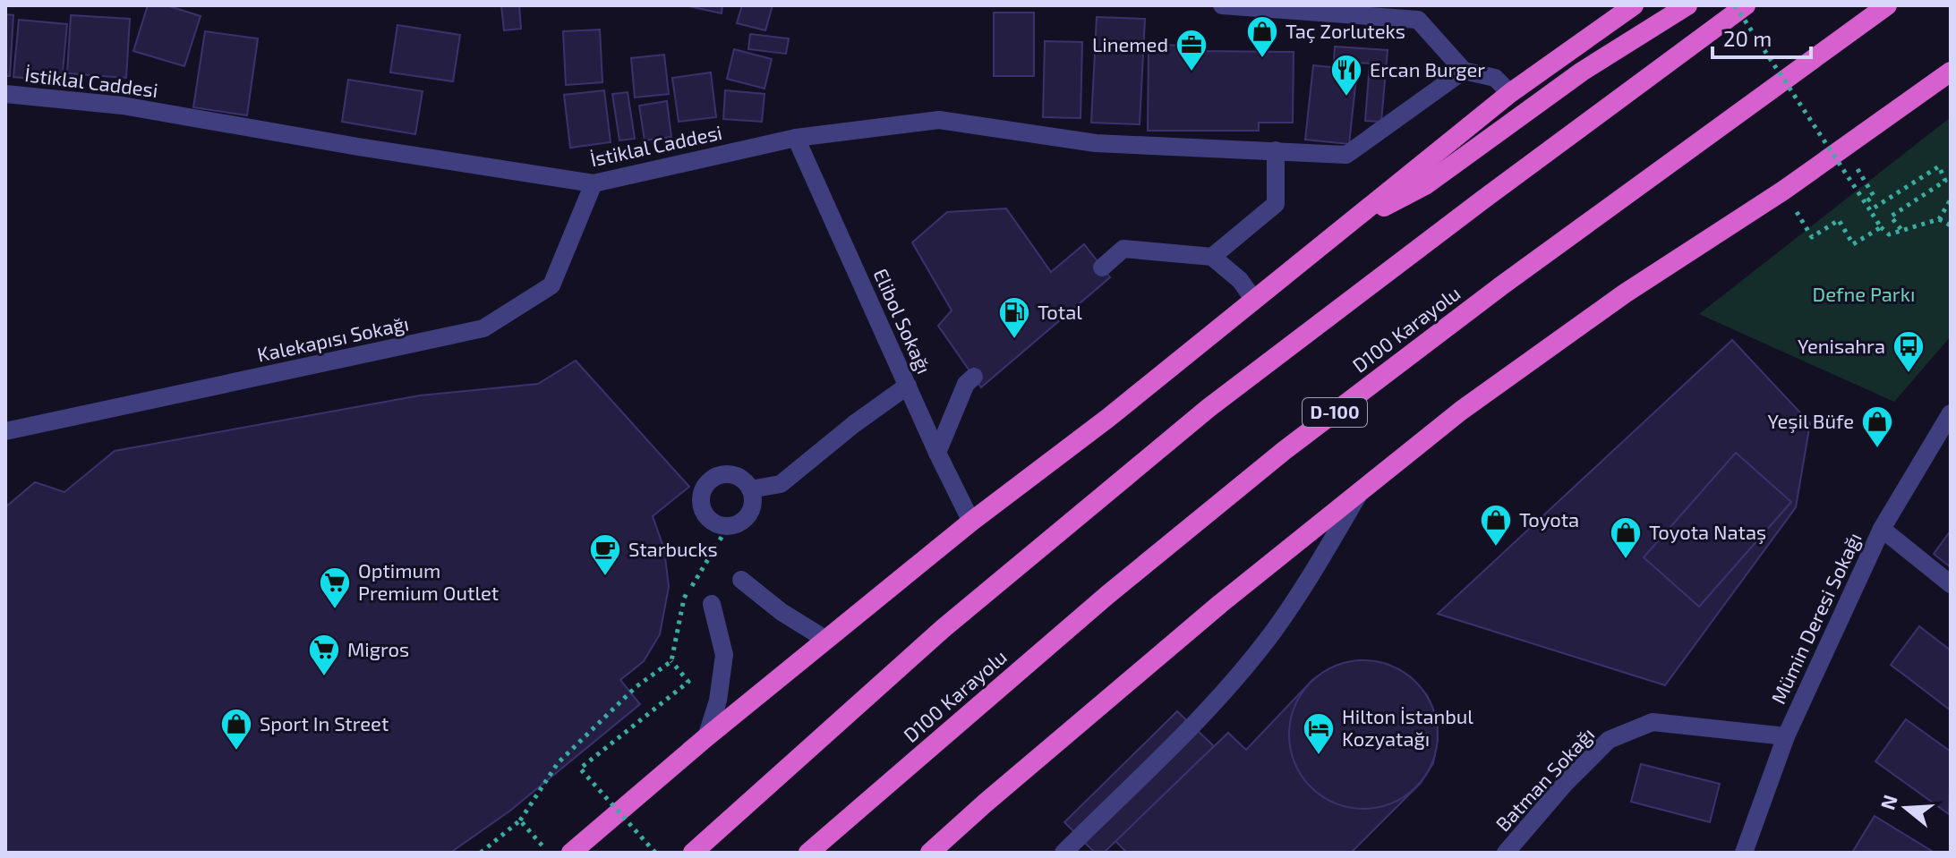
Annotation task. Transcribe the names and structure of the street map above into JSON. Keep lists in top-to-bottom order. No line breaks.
{"streets":{"highway":["D100 Karayolu","D-100"],"street":["İstiklal Caddesi","Elibol Sokağı","Kalekapısı Sokağı","Mümin Deresi Sokağı","Batman Sokağı"]},"crossings":[["İstiklal Caddesi","Elibol Sokağı"],["İstiklal Caddesi","Kalekapısı Sokağı"],["Mümin Deresi Sokağı","Batman Sokağı"]],"parks":["Defne Parkı"],"places":{"shop":["Taç Zorluteks","Yeşil Büfe","Toyota","Toyota Nataş","Sport In Street"],"office":["Linemed"],"restaurant":["Ercan Burger"],"fuel station":["Total"],"bus stop":["Yenisahra"],"cafe":["Starbucks"],"supermarket":["Optimum Premium Outlet","Migros"],"hotel":["Hilton İstanbul Kozyatağı"]},"scale_bar":"20 m","north":"left"}
